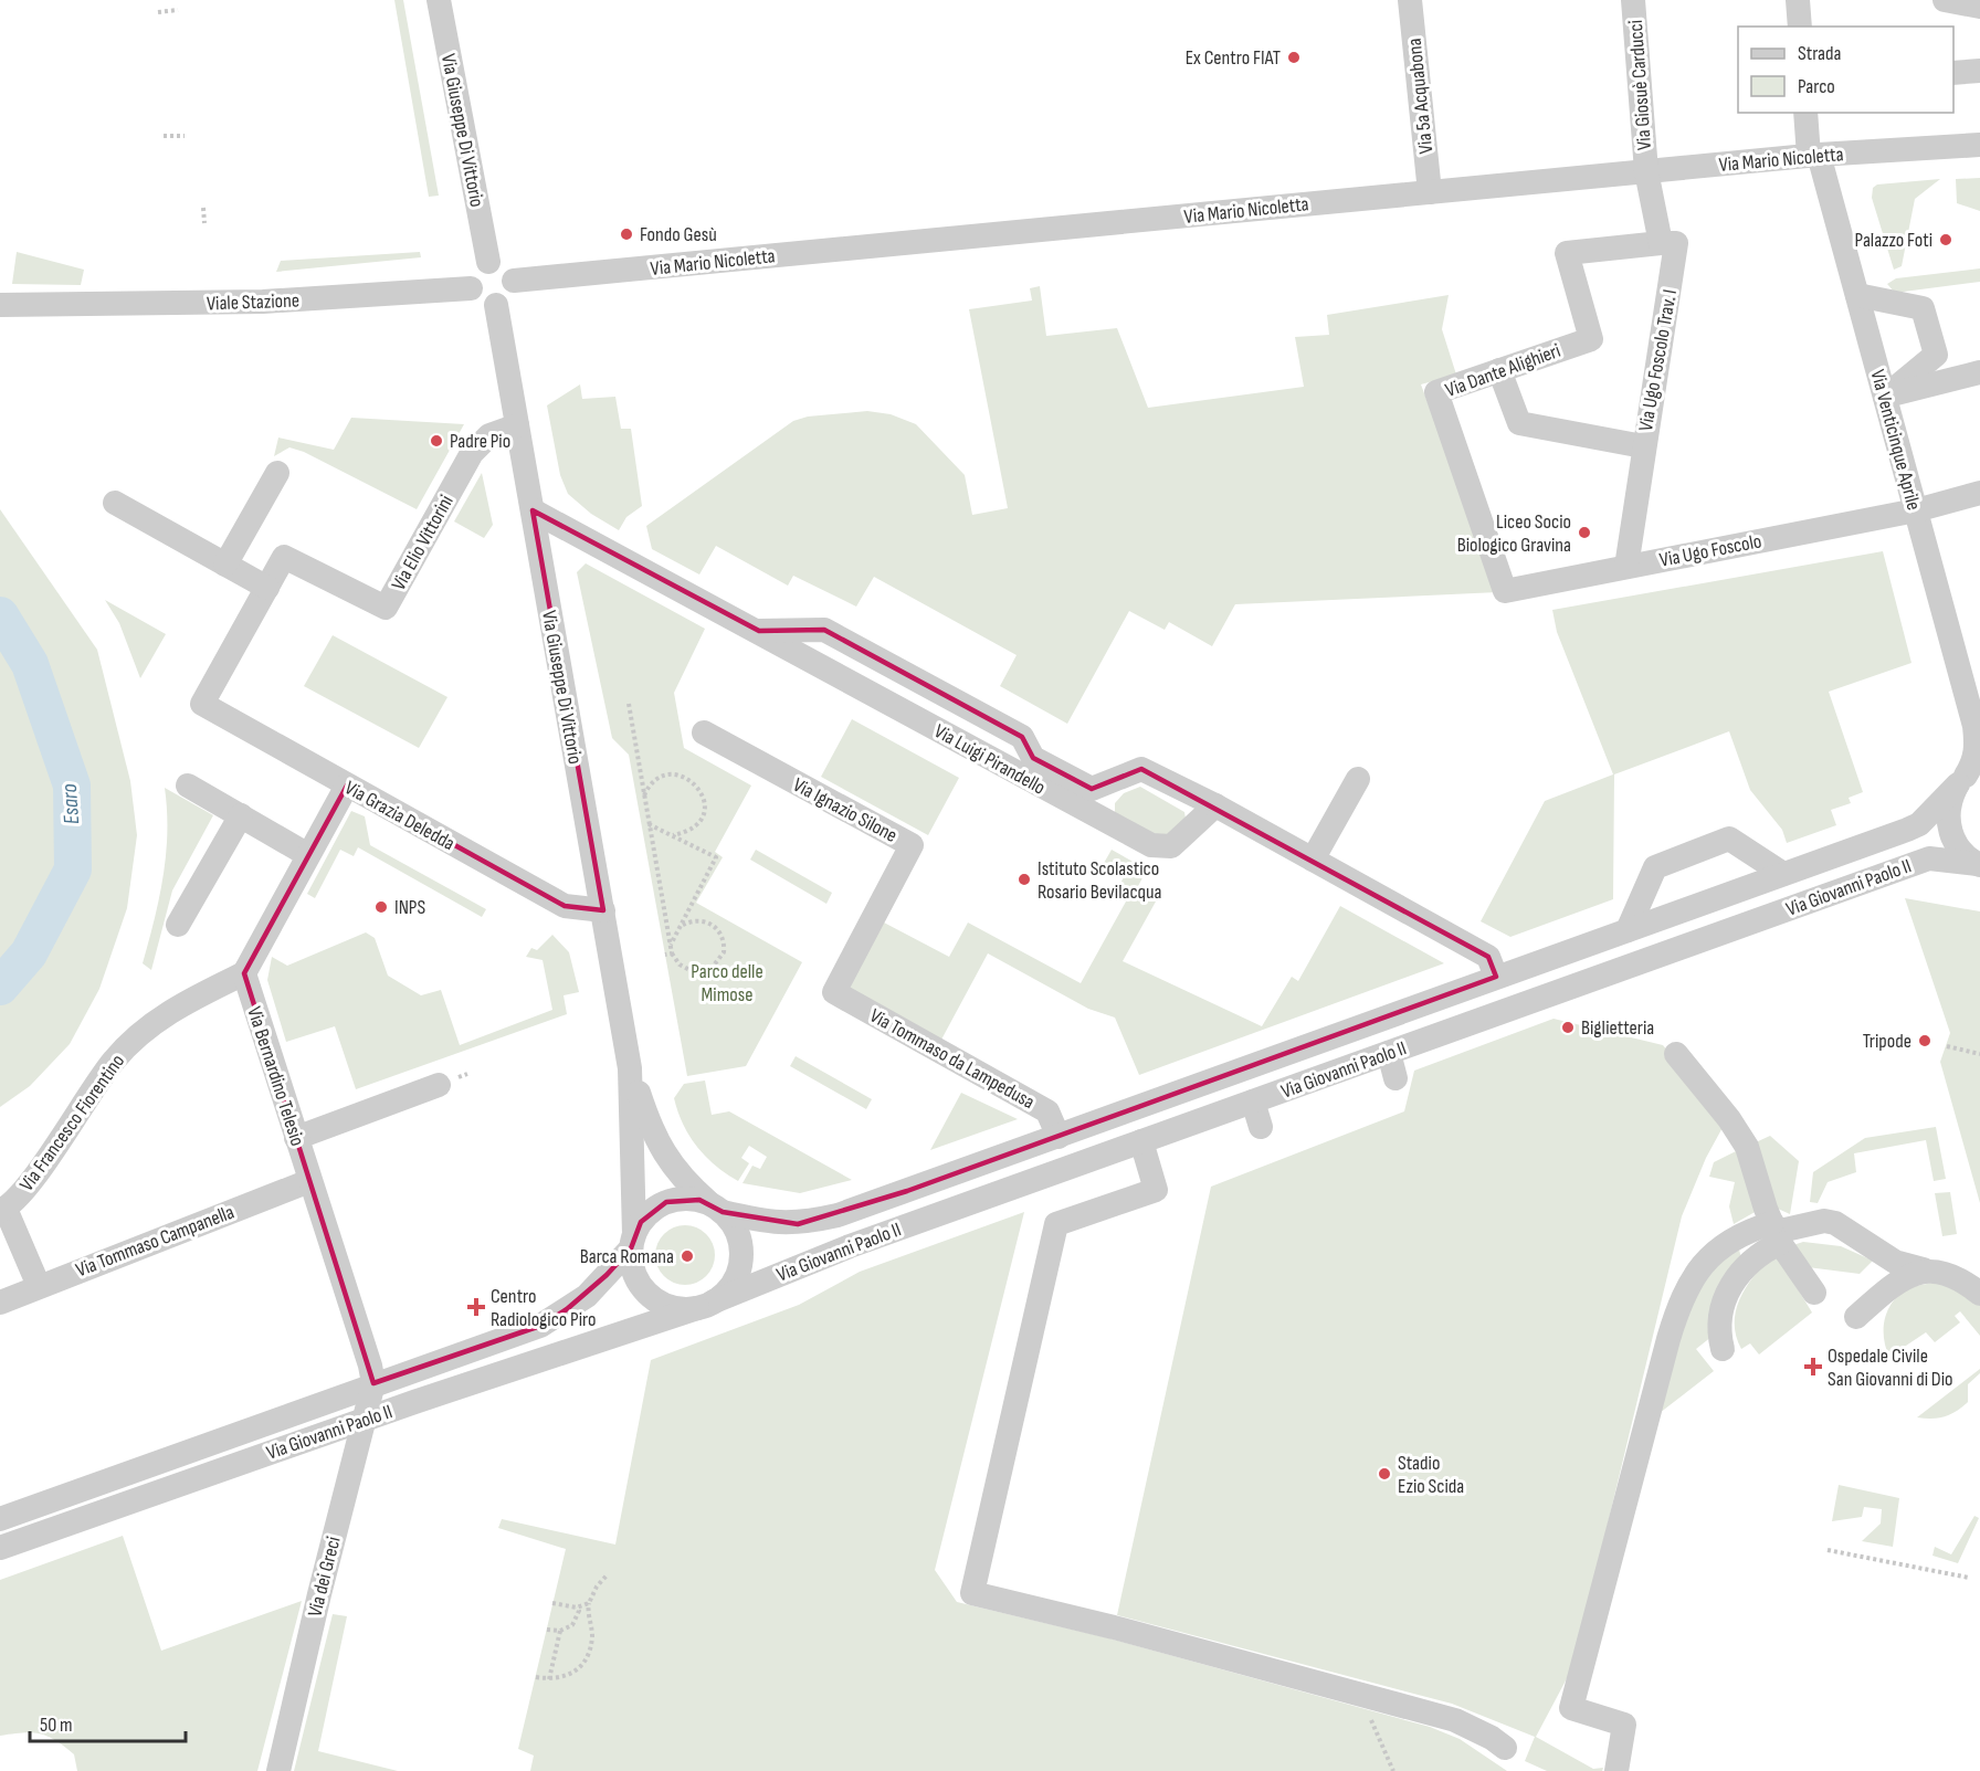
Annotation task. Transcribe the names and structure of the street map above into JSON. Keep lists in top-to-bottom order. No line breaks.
{"streets":{"street":["Via Giosuè Carducci","Via 5a Acquabona","Via Giuseppe Di Vittorio","Via Mario Nicoletta","Viale Stazione","Via Ugo Foscolo Trav. I","Via Dante Alighieri","Via Venticinque Aprile","Via Elio Vittorini","Via Ugo Foscolo","Via Luigi Pirandello","Via Ignazio Silone","Via Grazia Deledda","Via Giovanni Paolo II","Via Tommaso da Lampedusa","Via Bernardino Telesio","Via Francesco Fiorentino","Via Tommaso Campanella","Via dei Greci"]},"crossings":[["Via Giosuè Carducci","Via Mario Nicoletta"],["Via Giosuè Carducci","Via Ugo Foscolo Trav. I"],["Via 5a Acquabona","Via Mario Nicoletta"],["Via Giuseppe Di Vittorio","Via Mario Nicoletta"],["Via Giuseppe Di Vittorio","Viale Stazione"],["Via Giuseppe Di Vittorio","Via Elio Vittorini"],["Via Giuseppe Di Vittorio","Via Luigi Pirandello"],["Via Giuseppe Di Vittorio","Via Grazia Deledda"],["Via Mario Nicoletta","Viale Stazione"],["Via Mario Nicoletta","Via Ugo Foscolo Trav. I"],["Via Mario Nicoletta","Via Venticinque Aprile"],["Via Ugo Foscolo Trav. I","Via Dante Alighieri"],["Via Ugo Foscolo Trav. I","Via Ugo Foscolo"],["Via Dante Alighieri","Via Ugo Foscolo"],["Via Venticinque Aprile","Via Ugo Foscolo"],["Via Venticinque Aprile","Via Giovanni Paolo II"],["Via Elio Vittorini","Via Grazia Deledda"],["Via Luigi Pirandello","Via Giovanni Paolo II"],["Via Ignazio Silone","Via Tommaso da Lampedusa"],["Via Giovanni Paolo II","Via Tommaso da Lampedusa"],["Via Giovanni Paolo II","Via Bernardino Telesio"],["Via Giovanni Paolo II","Via dei Greci"],["Via Bernardino Telesio","Via Francesco Fiorentino"],["Via Bernardino Telesio","Via Tommaso Campanella"],["Via Bernardino Telesio","Via dei Greci"]],"water":["Esaro"],"parks":["Parco delle Mimose"],"places":{"other":["Ex Centro FIAT","Fondo Gesù","Palazzo Foti","Padre Pio","Liceo Socio Biologico Gravina","Istituto Scolastico Rosario Bevilacqua","INPS","Biglietteria","Tripode","Barca Romana","Stadio Ezio Scida"],"health":["Centro Radiologico Piro","Ospedale Civile San Giovanni di Dio"]},"legend":["Strada","Parco"],"scale_bar":"50 m"}
